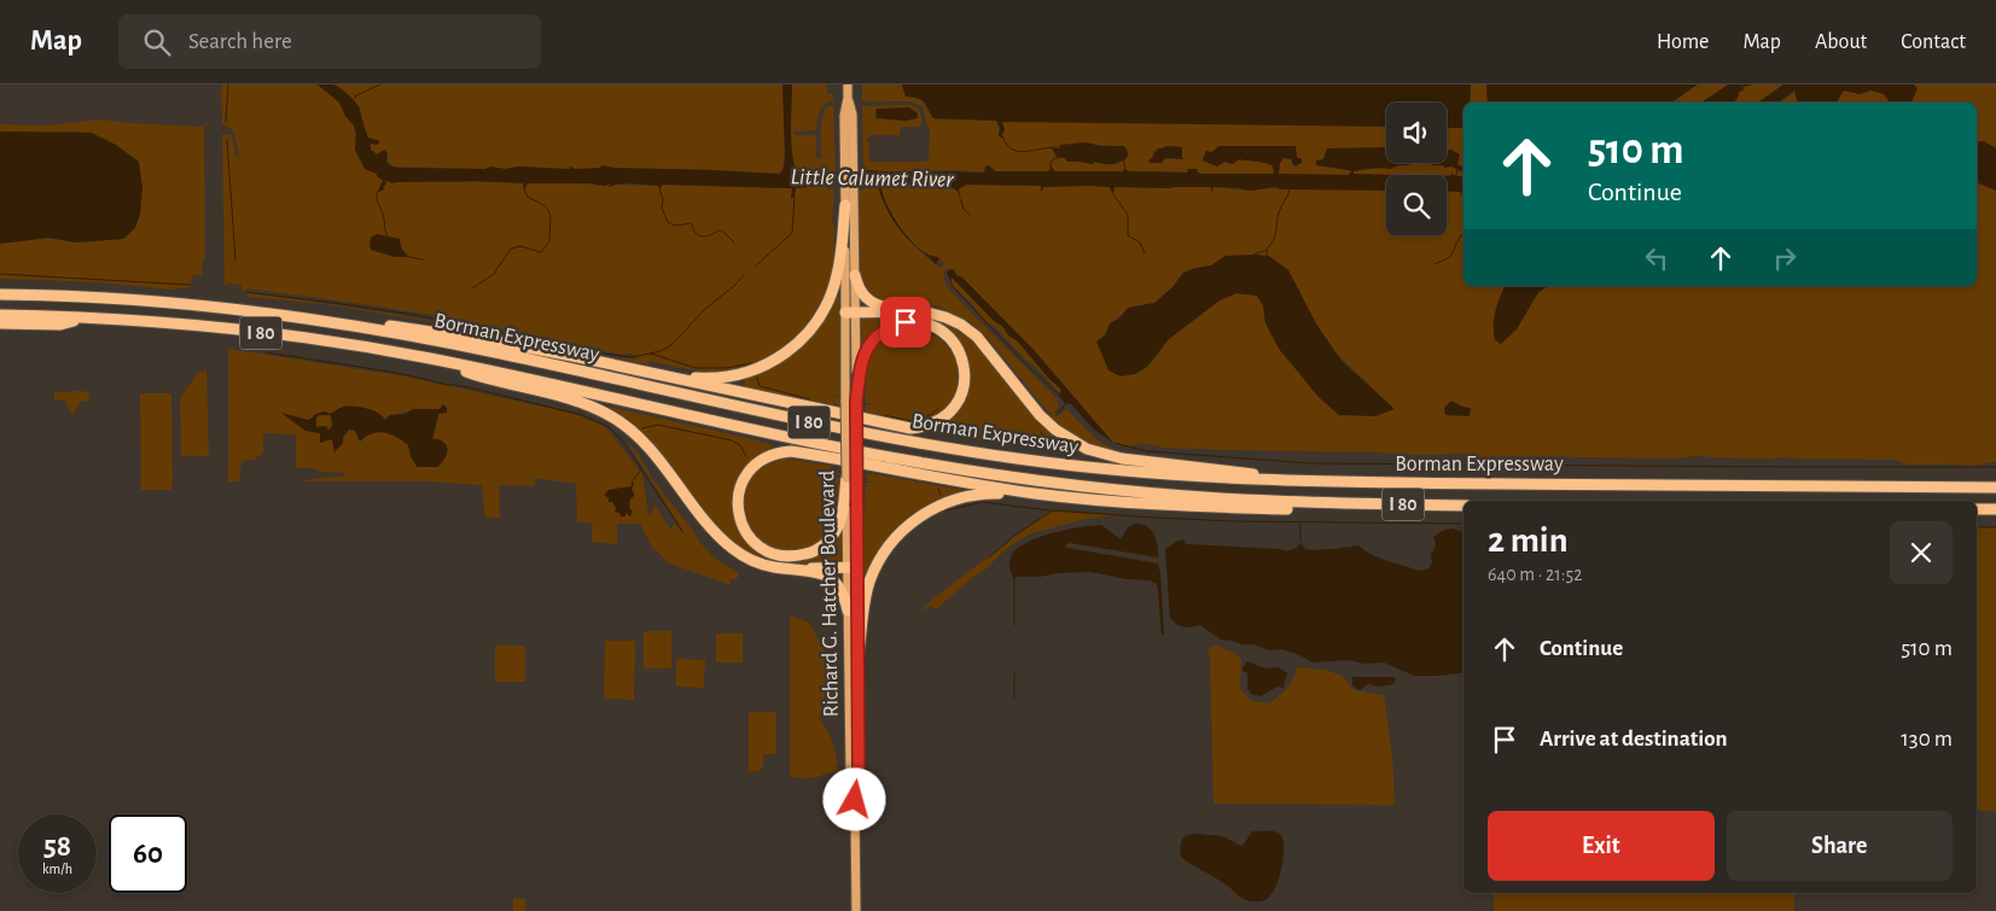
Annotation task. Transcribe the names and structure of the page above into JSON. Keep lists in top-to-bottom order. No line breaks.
{"streets":{"highway":["I 80","Borman Expressway"],"main road":["Richard G. Hatcher Boulevard"]},"water":["Little Calumet River"],"page":{"header":"Map","search":"Search here","nav":["Home","Map","About","Contact"],"turn":["510 m","Continue"],"heading":["2 min","640 m · 21:52"],"list":[{"name":"Continue","value":"510 m"},{"name":"Arrive at destination","value":"130 m"}],"buttons":["Exit","Share"],"speed":"58 km/h","limit":"60"}}
